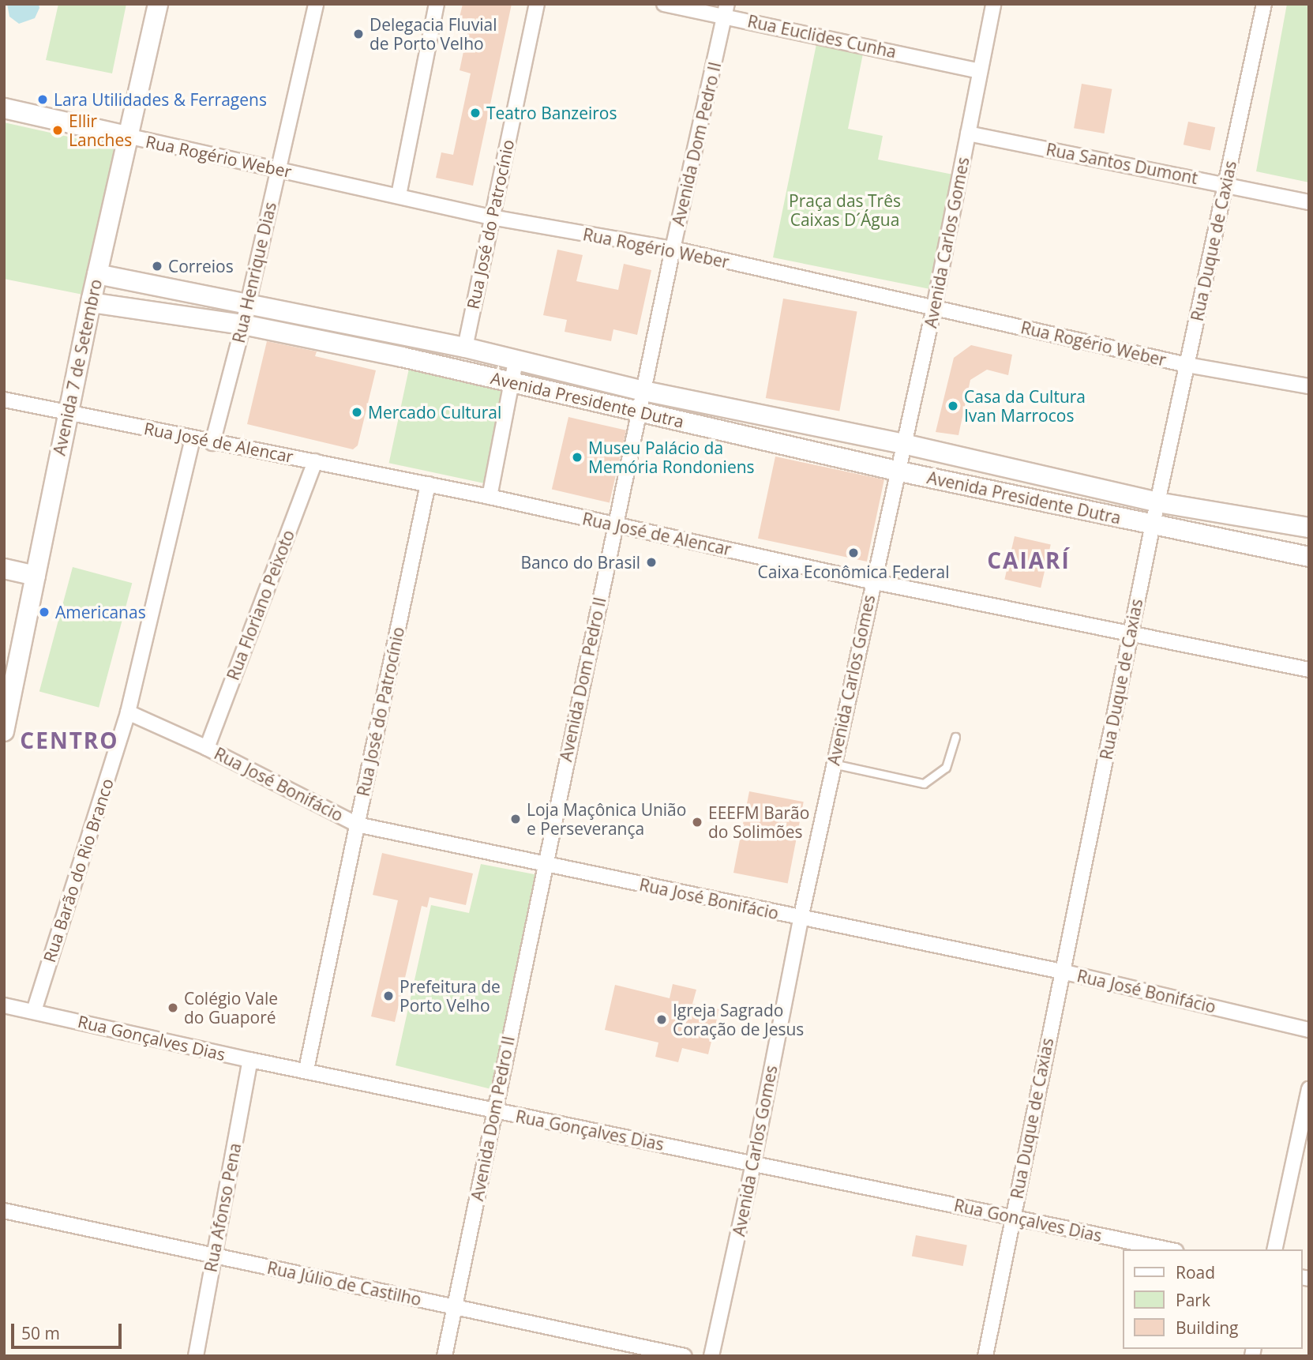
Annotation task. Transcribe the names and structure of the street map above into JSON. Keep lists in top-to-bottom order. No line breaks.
{"streets":{"street":["Rua Euclides Cunha","Avenida Dom Pedro II","Rua Rogério Weber","Rua Santos Dumont","Rua José do Patrocínio","Rua Duque de Caxias","Avenida Carlos Gomes","Rua Henrique Dias","Avenida 7 de Setembro","Avenida Presidente Dutra","Rua José de Alencar","Rua Floriano Peixoto","Rua José Bonifácio","Rua Barão do Rio Branco","Rua Gonçalves Dias","Rua Afonso Pena","Rua Júlio de Castilho"]},"crossings":[["Rua Euclides Cunha","Avenida Dom Pedro II"],["Rua Euclides Cunha","Avenida Carlos Gomes"],["Avenida Dom Pedro II","Rua Rogério Weber"],["Avenida Dom Pedro II","Avenida Presidente Dutra"],["Avenida Dom Pedro II","Rua José de Alencar"],["Avenida Dom Pedro II","Rua José Bonifácio"],["Avenida Dom Pedro II","Rua Gonçalves Dias"],["Avenida Dom Pedro II","Rua Júlio de Castilho"],["Rua Rogério Weber","Rua José do Patrocínio"],["Rua Rogério Weber","Rua Duque de Caxias"],["Rua Rogério Weber","Avenida Carlos Gomes"],["Rua Rogério Weber","Rua Henrique Dias"],["Rua Rogério Weber","Avenida 7 de Setembro"],["Rua Santos Dumont","Rua Duque de Caxias"],["Rua Santos Dumont","Avenida Carlos Gomes"],["Rua José do Patrocínio","Avenida Presidente Dutra"],["Rua José do Patrocínio","Rua José de Alencar"],["Rua José do Patrocínio","Rua José Bonifácio"],["Rua José do Patrocínio","Rua Gonçalves Dias"],["Rua Duque de Caxias","Avenida Presidente Dutra"],["Rua Duque de Caxias","Rua José de Alencar"],["Rua Duque de Caxias","Rua José Bonifácio"],["Rua Duque de Caxias","Rua Gonçalves Dias"],["Avenida Carlos Gomes","Avenida Presidente Dutra"],["Avenida Carlos Gomes","Rua José de Alencar"],["Avenida Carlos Gomes","Rua José Bonifácio"],["Avenida Carlos Gomes","Rua Gonçalves Dias"],["Rua Henrique Dias","Avenida Presidente Dutra"],["Rua Henrique Dias","Rua José de Alencar"],["Avenida 7 de Setembro","Avenida Presidente Dutra"],["Avenida 7 de Setembro","Rua José de Alencar"],["Rua José de Alencar","Rua Floriano Peixoto"],["Rua José de Alencar","Rua Barão do Rio Branco"],["Rua Floriano Peixoto","Rua José Bonifácio"],["Rua José Bonifácio","Rua Barão do Rio Branco"],["Rua Barão do Rio Branco","Rua Gonçalves Dias"],["Rua Gonçalves Dias","Rua Afonso Pena"],["Rua Afonso Pena","Rua Júlio de Castilho"]],"districts":["CAIARÍ","CENTRO"],"parks":["Praça das Três Caixas D´Água"],"places":["Delegacia Fluvial de Porto Velho","Lara Utilidades & Ferragens","Teatro Banzeiros","Ellir Lanches","Correios","Casa da Cultura Ivan Marrocos","Mercado Cultural","Museu Palácio da Memória Rondoniens","Caixa Econômica Federal","Banco do Brasil","Americanas","Loja Maçônica União e Perseverança","EEEFM Barão do Solimões","Prefeitura de Porto Velho","Colégio Vale do Guaporé","Igreja Sagrado Coração de Jesus"],"legend":["Road","Park","Building"],"scale_bar":"50 m"}
